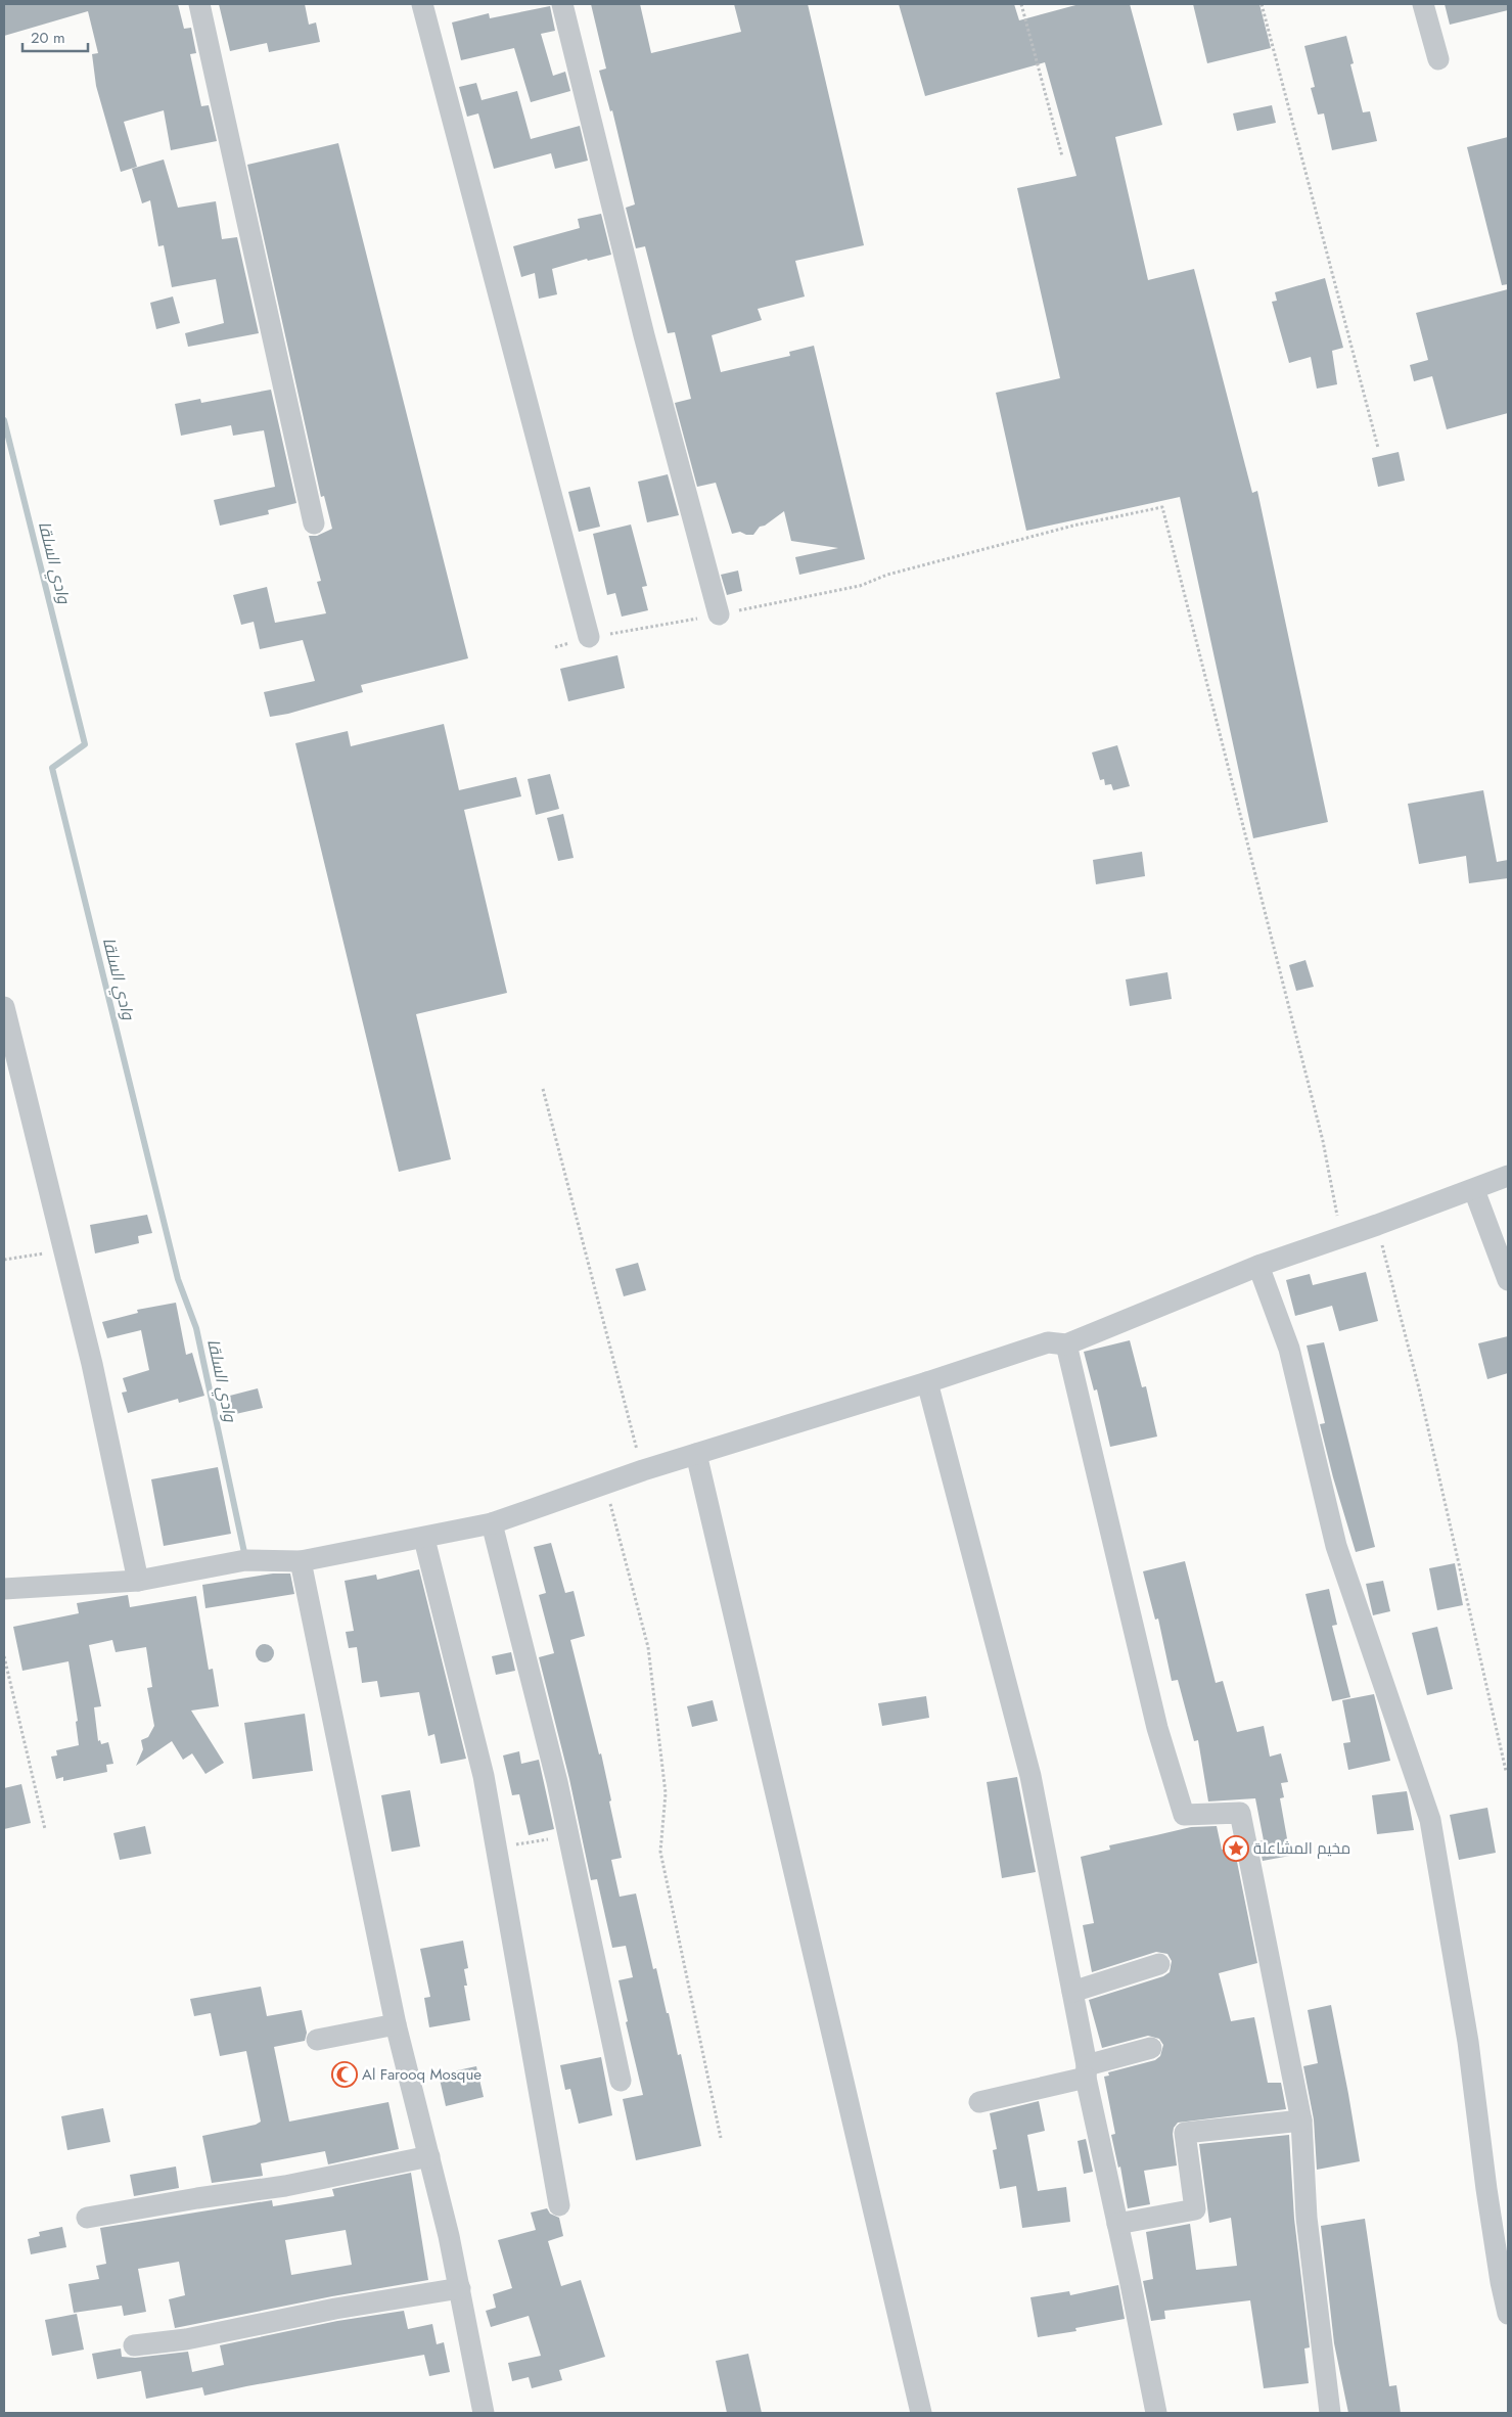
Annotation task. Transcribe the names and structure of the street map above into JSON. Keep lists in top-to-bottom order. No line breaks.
{"water":["وادي السلقا"],"places":{"place":["مخيم المشاعلة"],"mosque":["Al Farooq Mosque"]},"scale_bar":"20 m"}
